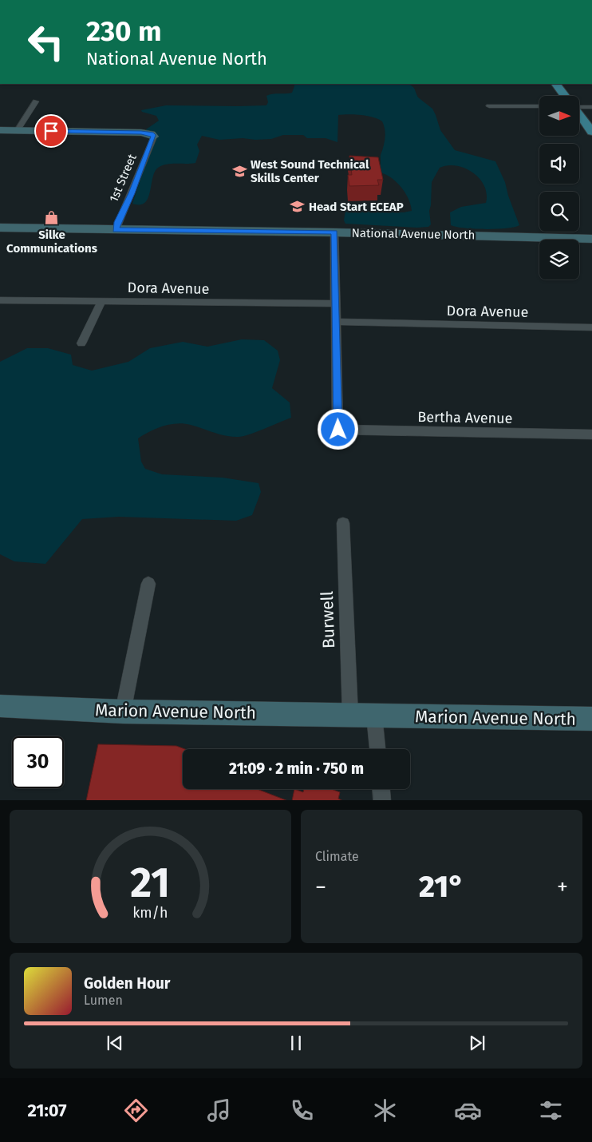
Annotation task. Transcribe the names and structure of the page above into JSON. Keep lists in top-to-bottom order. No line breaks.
{"streets":{"main road":["National Avenue North","Marion Avenue North"],"street":["1st Street","Dora Avenue","Bertha Avenue","Burwell"]},"crossings":[["1st Street","National Avenue North"],["Dora Avenue","Bertha Avenue"],["Burwell","Marion Avenue North"]],"places":{"school or university":["West Sound Technical Skills Center","Head Start ECEAP"],"shop":["Silke Communications"]},"north":"right","page":{"turn":["230 m","National Avenue North"],"limit":"30","trip":"21:09 · 2 min · 750 m","tile":"Climate","heat":["−","21°","+"],"song":["Golden Hour","Lumen"],"tabs":"21:07","gauge":["21","km/h"]}}
